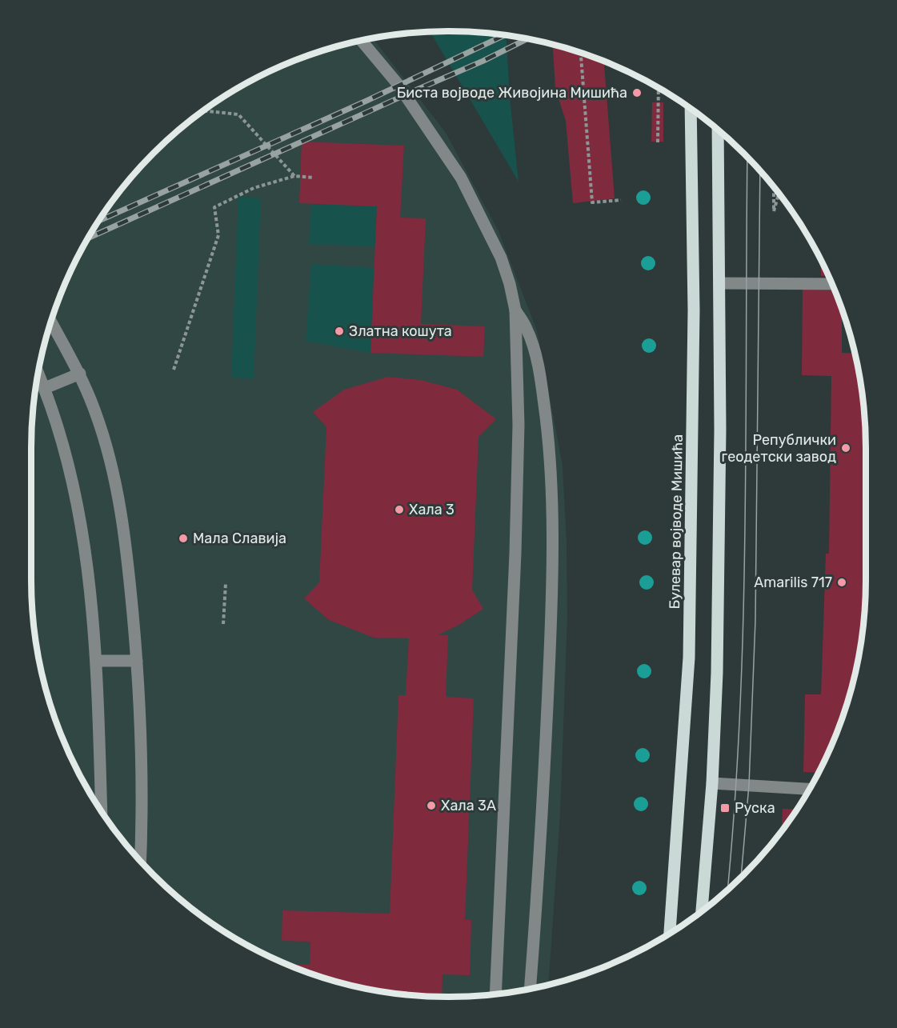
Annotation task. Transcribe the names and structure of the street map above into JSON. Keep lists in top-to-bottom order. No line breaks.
{"streets":{"main road":["Булевар војводе Мишића"]},"places":{"other":["Биста војводе Живојина Мишића","Златна кошута","Републички геодетски завод","Хала 3","Мала Славија","Amarilis 717","Хала 3А"],"transit":["Руска"]}}
